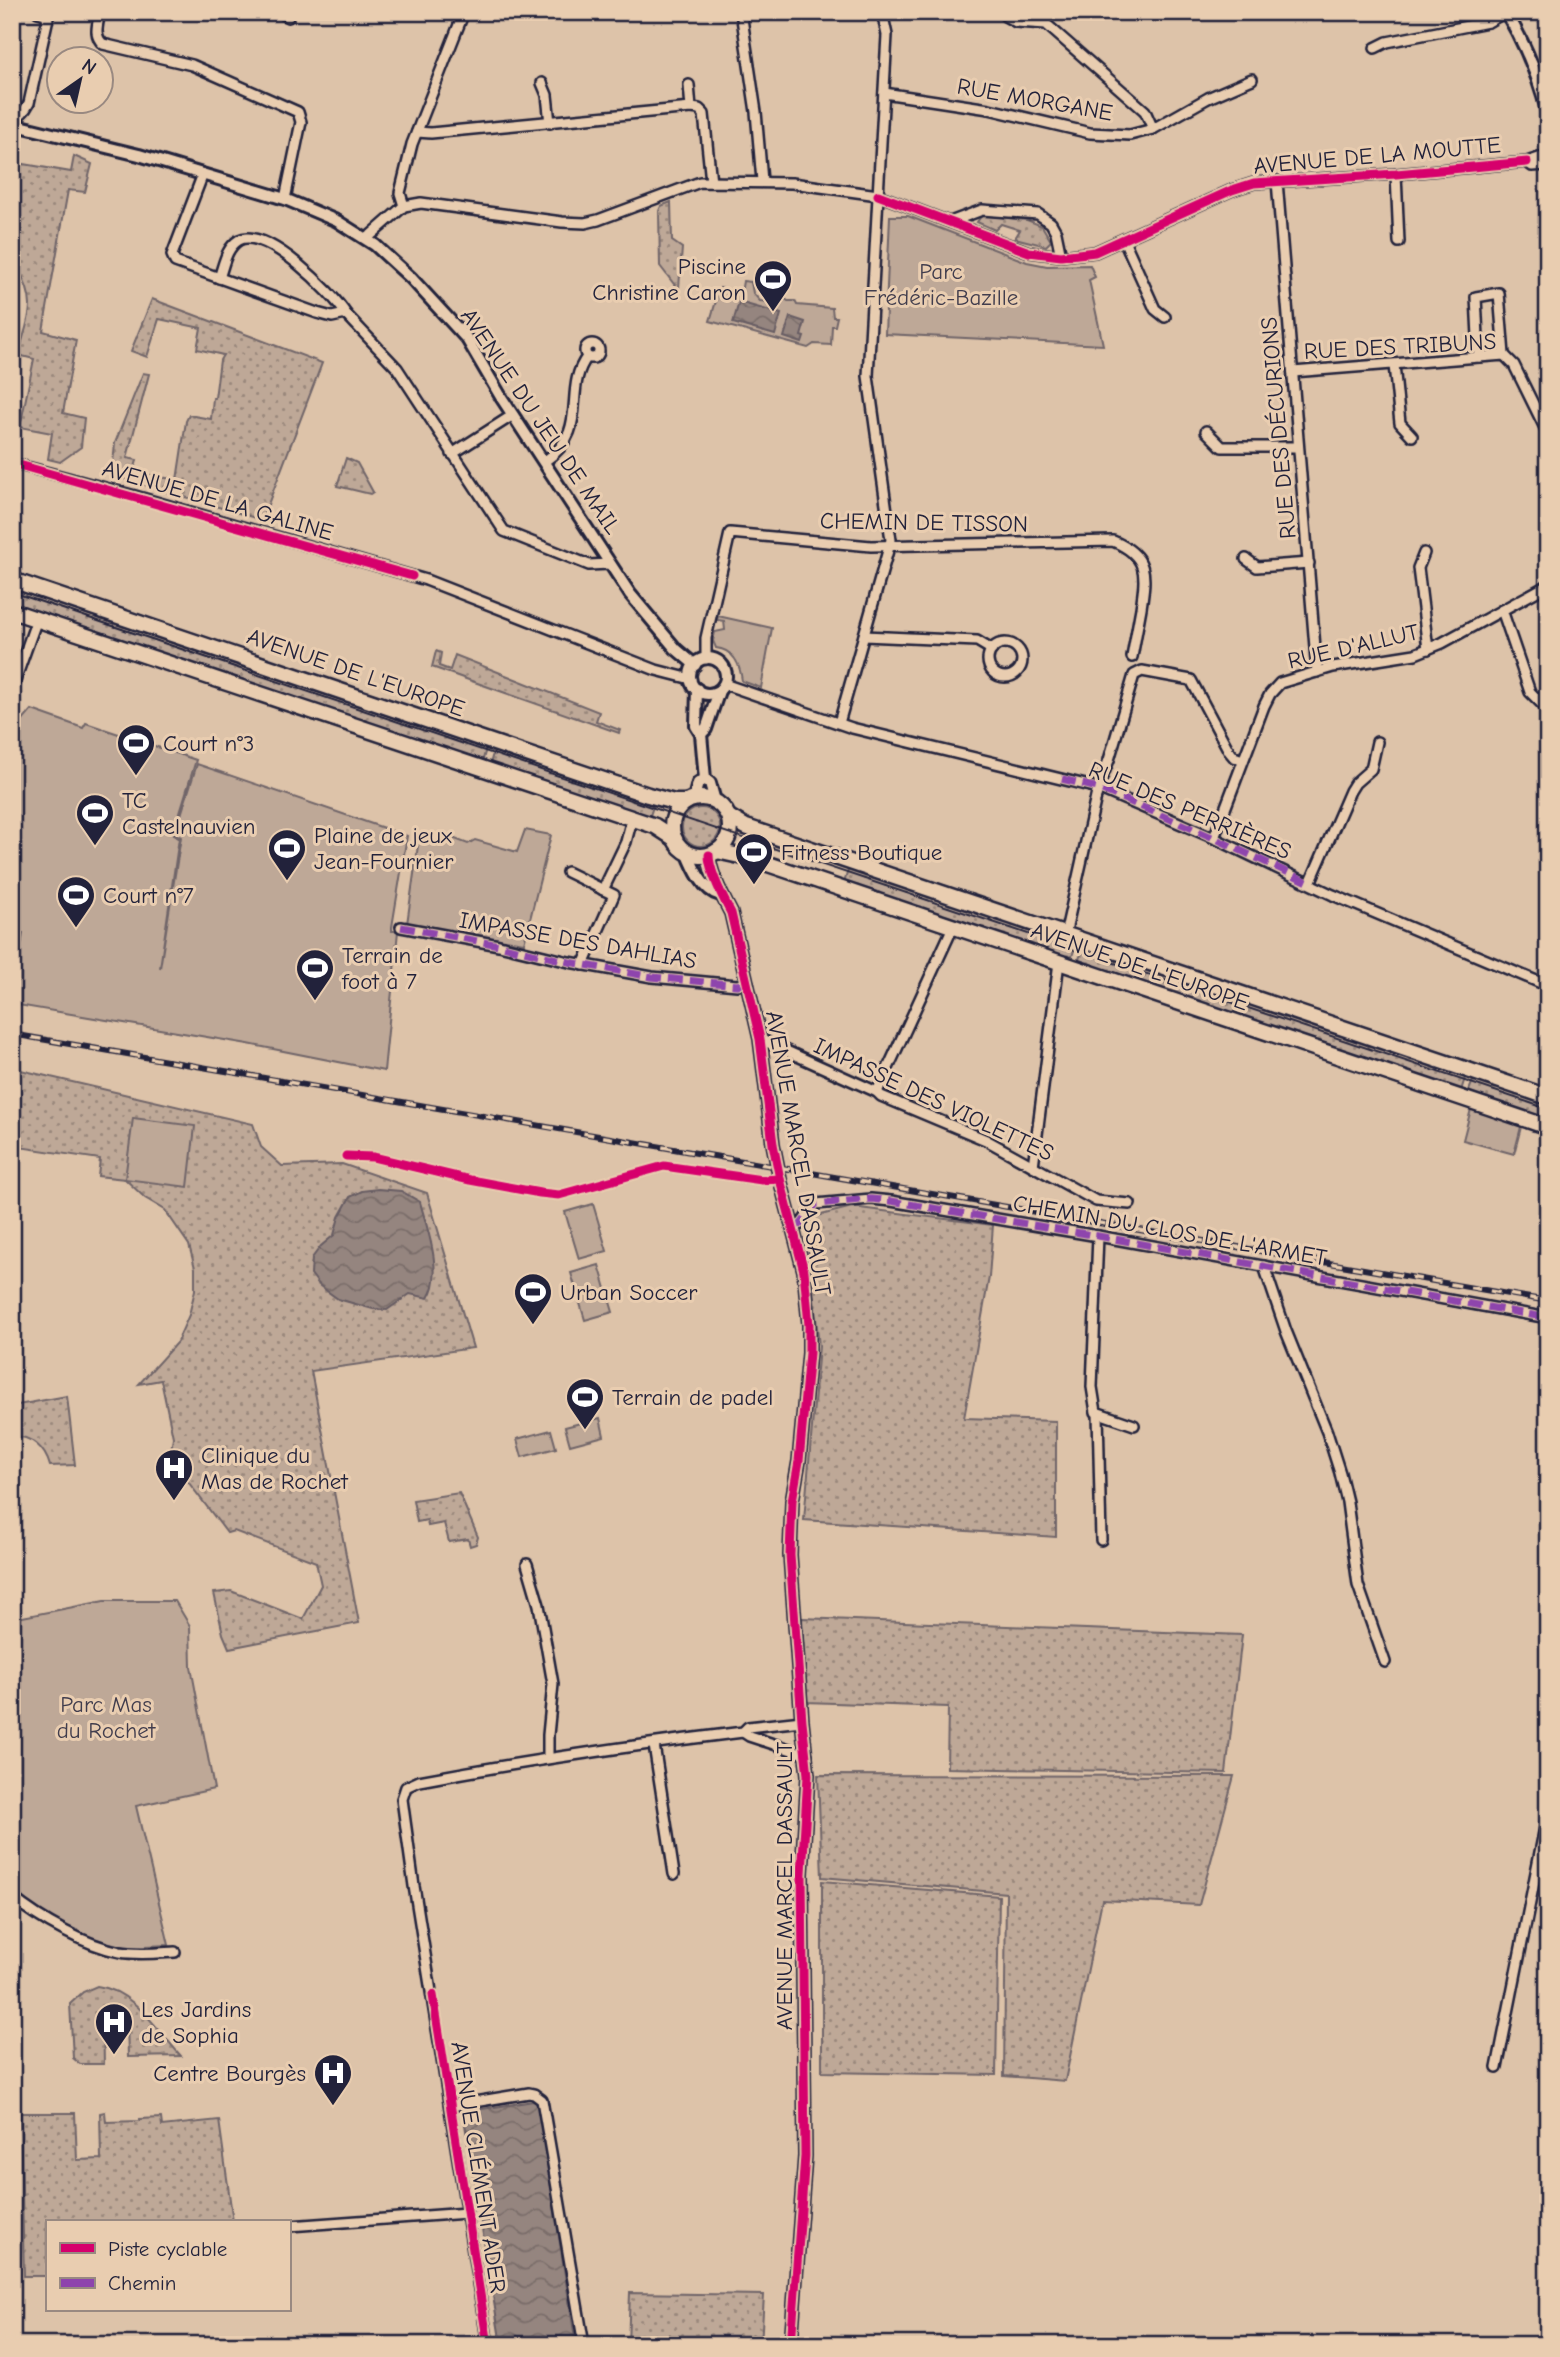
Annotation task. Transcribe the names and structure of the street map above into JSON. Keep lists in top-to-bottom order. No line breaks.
{"streets":{"main road":["AVENUE DE L'EUROPE"],"street":["RUE MORGANE","AVENUE DE LA MOUTTE","RUE DES TRIBUNS","AVENUE DU JEU DE MAIL","RUE DES DÉCURIONS","AVENUE DE LA GALINE","CHEMIN DE TISSON","RUE D'ALLUT","RUE DES PERRIÈRES","IMPASSE DES DAHLIAS","IMPASSE DES VIOLETTES","AVENUE MARCEL DASSAULT","CHEMIN DU CLOS DE L'ARMET","AVENUE CLÉMENT ADER"]},"crossings":[["AVENUE DE LA MOUTTE","RUE DES DÉCURIONS"],["RUE DES TRIBUNS","RUE DES DÉCURIONS"],["AVENUE DU JEU DE MAIL","AVENUE DE LA GALINE"],["AVENUE DU JEU DE MAIL","CHEMIN DE TISSON"],["AVENUE DU JEU DE MAIL","RUE DES PERRIÈRES"],["RUE DES DÉCURIONS","RUE D'ALLUT"],["AVENUE DE LA GALINE","CHEMIN DE TISSON"],["AVENUE DE LA GALINE","RUE DES PERRIÈRES"],["CHEMIN DE TISSON","RUE DES PERRIÈRES"],["RUE D'ALLUT","RUE DES PERRIÈRES"],["AVENUE DE L'EUROPE","AVENUE MARCEL DASSAULT"],["IMPASSE DES DAHLIAS","AVENUE MARCEL DASSAULT"],["IMPASSE DES VIOLETTES","AVENUE MARCEL DASSAULT"],["AVENUE MARCEL DASSAULT","CHEMIN DU CLOS DE L'ARMET"],["AVENUE MARCEL DASSAULT","AVENUE CLÉMENT ADER"]],"parks":["Parc Frédéric-Bazille","Parc Mas du Rochet"],"places":{"sports":["Piscine Christine Caron","Court n°3","TC Castelnauvien","Plaine de jeux Jean-Fournier","Fitness Boutique","Court n°7","Terrain de foot à 7","Urban Soccer","Terrain de padel"],"hospital":["Clinique du Mas de Rochet","Les Jardins de Sophia","Centre Bourgès"]},"legend":["Piste cyclable","Chemin"],"north":"top right"}
